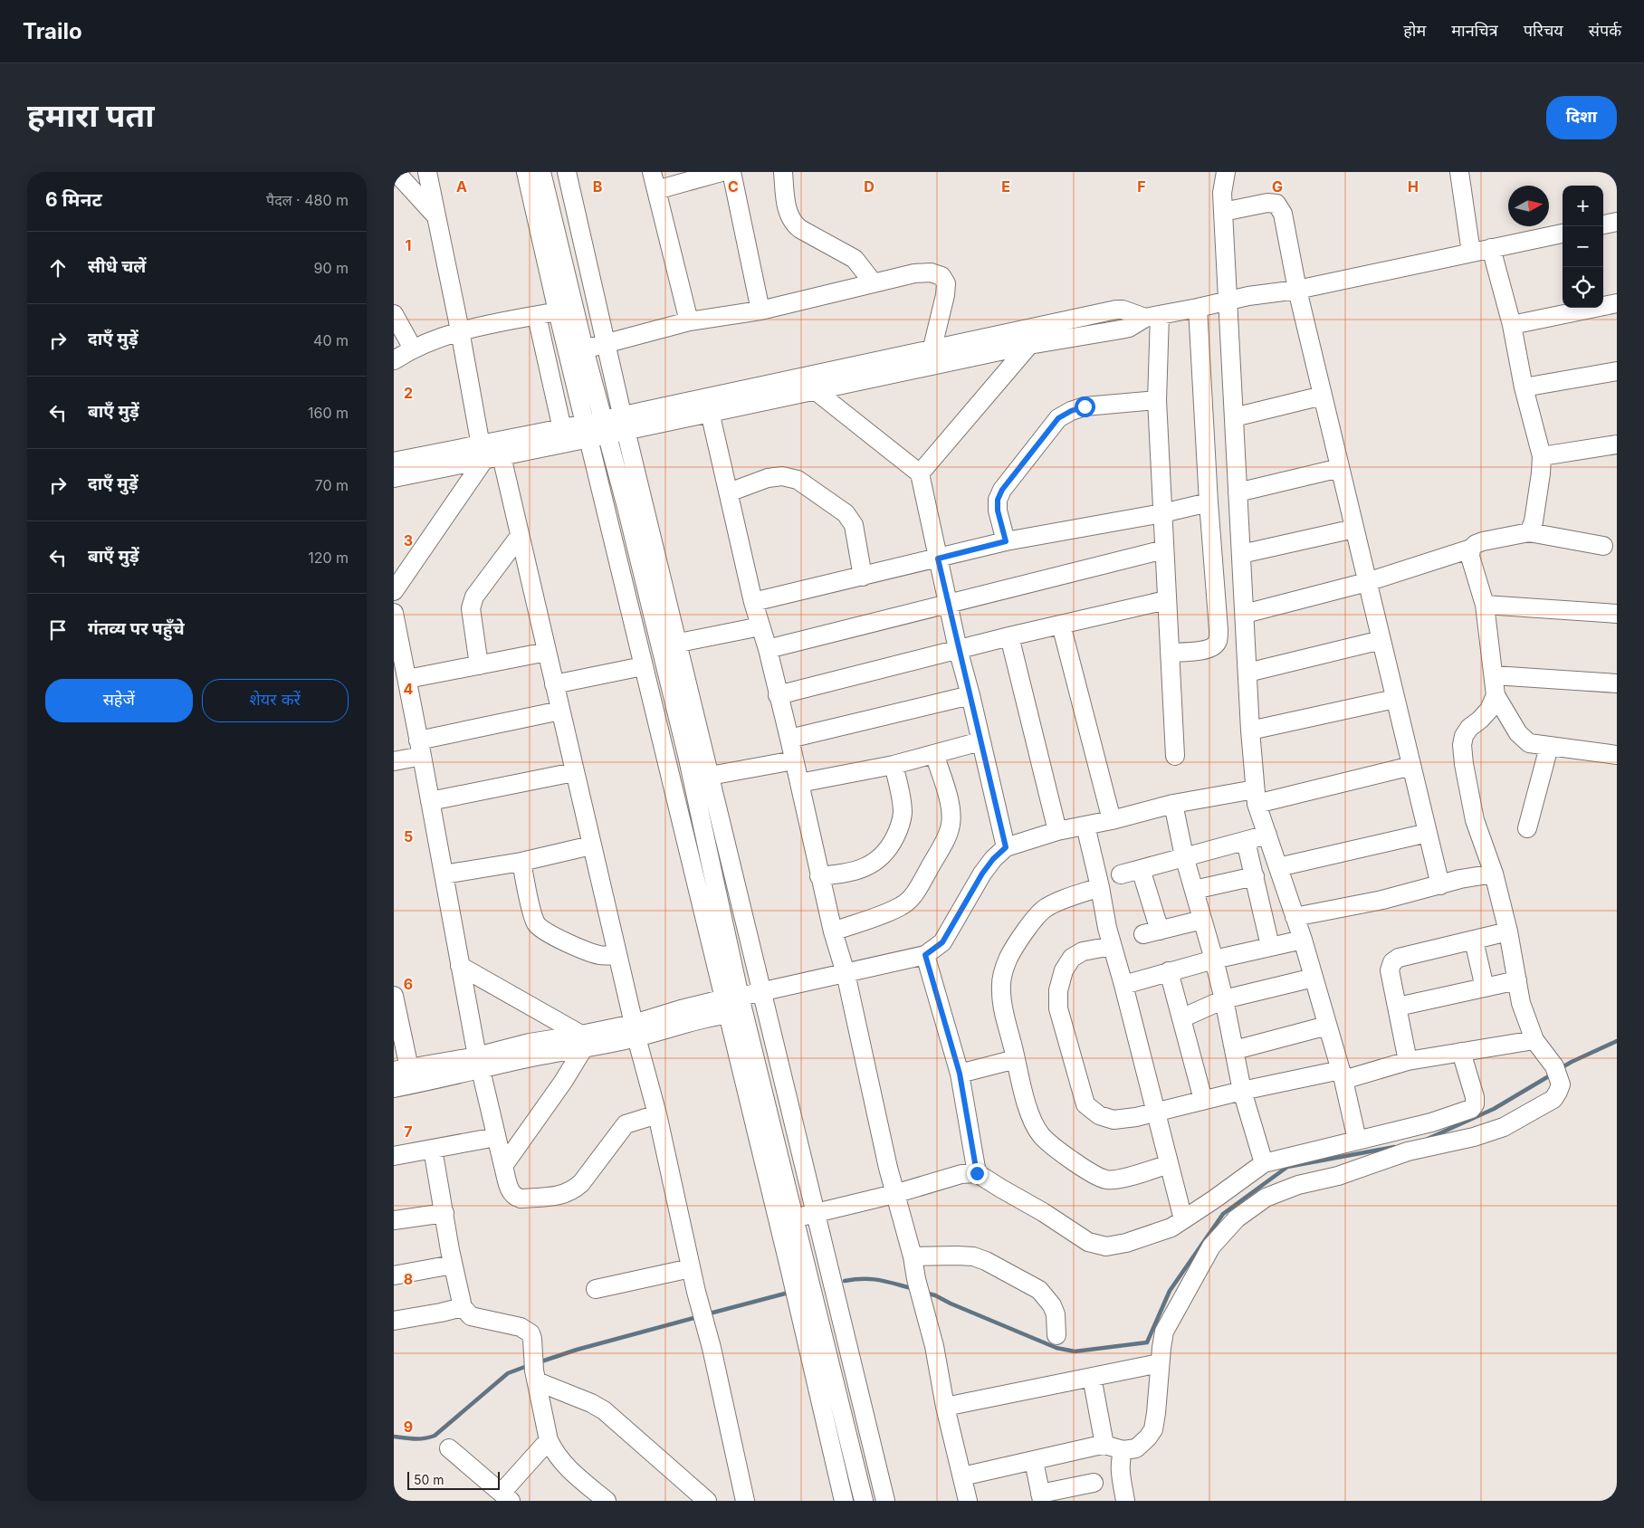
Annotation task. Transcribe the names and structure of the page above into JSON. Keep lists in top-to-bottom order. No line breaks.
{"scale_bar":"50 m","north":"right","page":{"header":"Trailo","nav":["होम","मानचित्र","परिचय","संपर्क"],"title":"हमारा पता","buttons":["दिशा",["सहेजें","शेयर करें"]],"heading":["6 मिनट","पैदल · 480 m"],"map_buttons":["+","−"],"list":[["सीधे चलें","90 m"],["दाएँ मुड़ें","40 m"],["बाएँ मुड़ें","160 m"],["दाएँ मुड़ें","70 m"],["बाएँ मुड़ें","120 m"],"गंतव्य पर पहुँचे"],"scale":"50 m"},"grid":{"columns":["A","B","C","D","E","F","G","H"],"rows":["1","2","3","4","5","6","7","8","9"]}}
